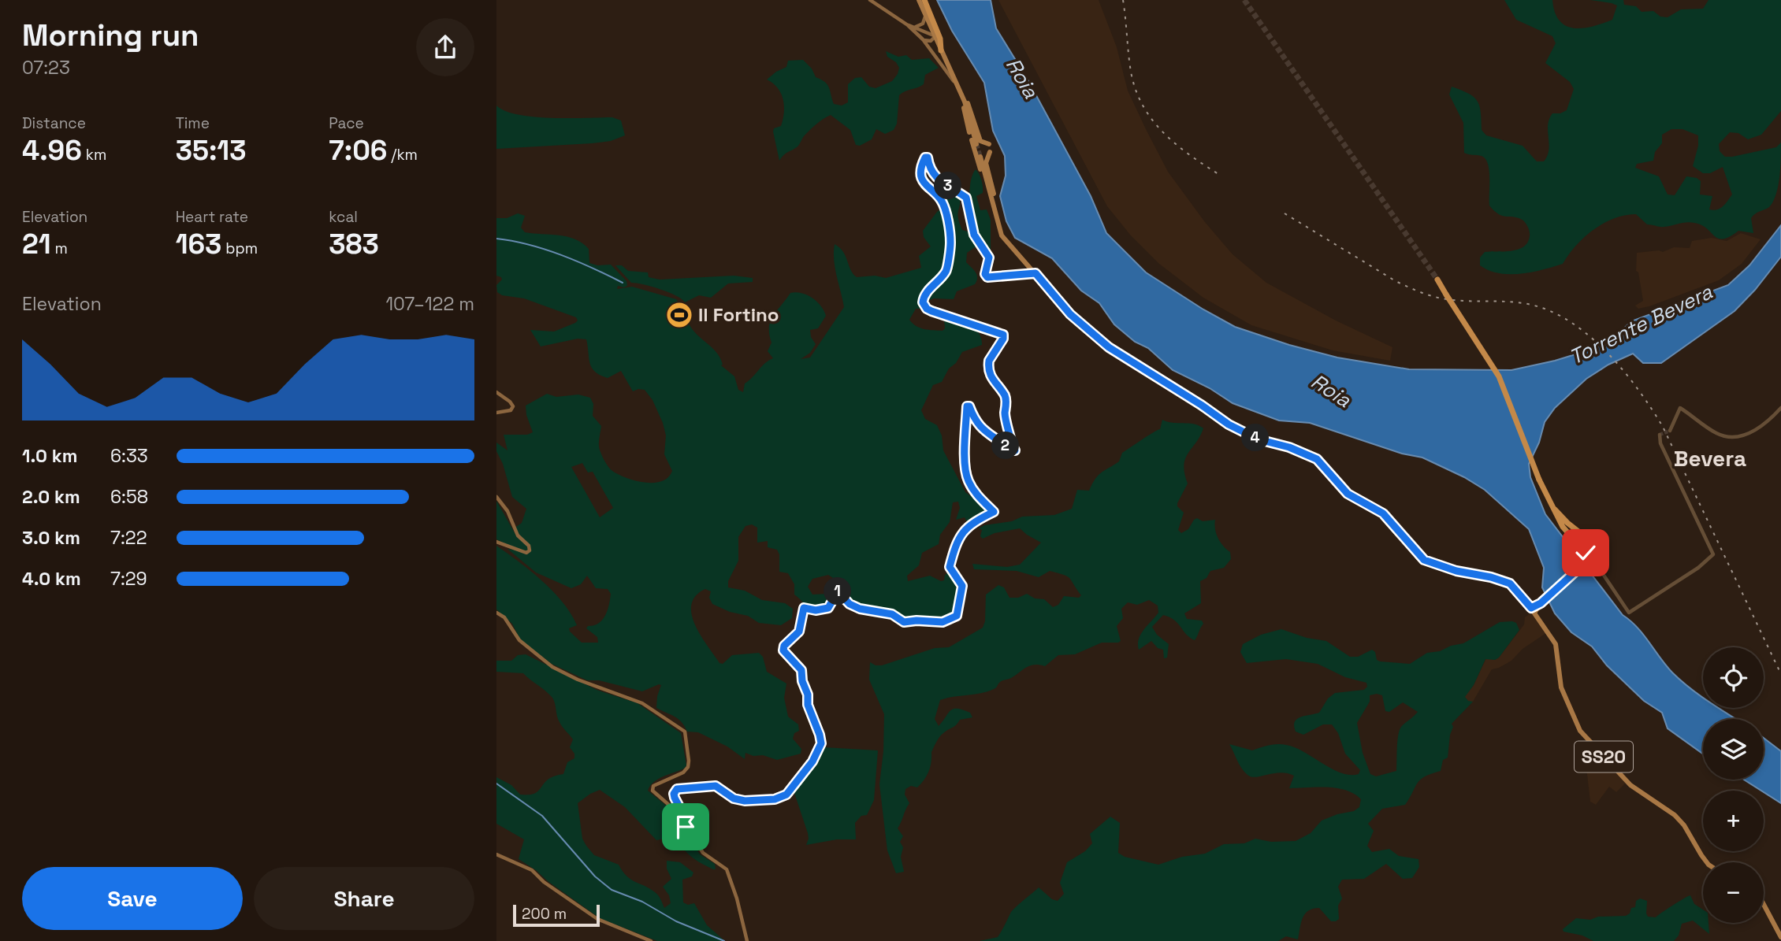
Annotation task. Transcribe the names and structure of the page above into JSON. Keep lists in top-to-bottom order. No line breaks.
{"streets":{"main road":["SS20"]},"districts":["Bevera"],"water":["Roia","Torrente Bevera"],"places":{"sports":["Il Fortino"]},"scale_bar":"200 m","page":{"heading":["Morning run","07:23"],"stats":[["Distance","4.96 km"],["Time","35:13"],["Pace","7:06 /km"],["Elevation","21 m"],["Heart rate","163 bpm"],["kcal","383"]],"pins":["3","4","2","1"],"chart":["Elevation","107–122 m"],"list":[{"name":"1.0 km","note":"6:33"},{"name":"2.0 km","note":"6:58"},{"name":"3.0 km","note":"7:22"},{"name":"4.0 km","note":"7:29"}],"map_buttons":["+","−"],"buttons":["Save","Share"],"scale":"200 m"}}
